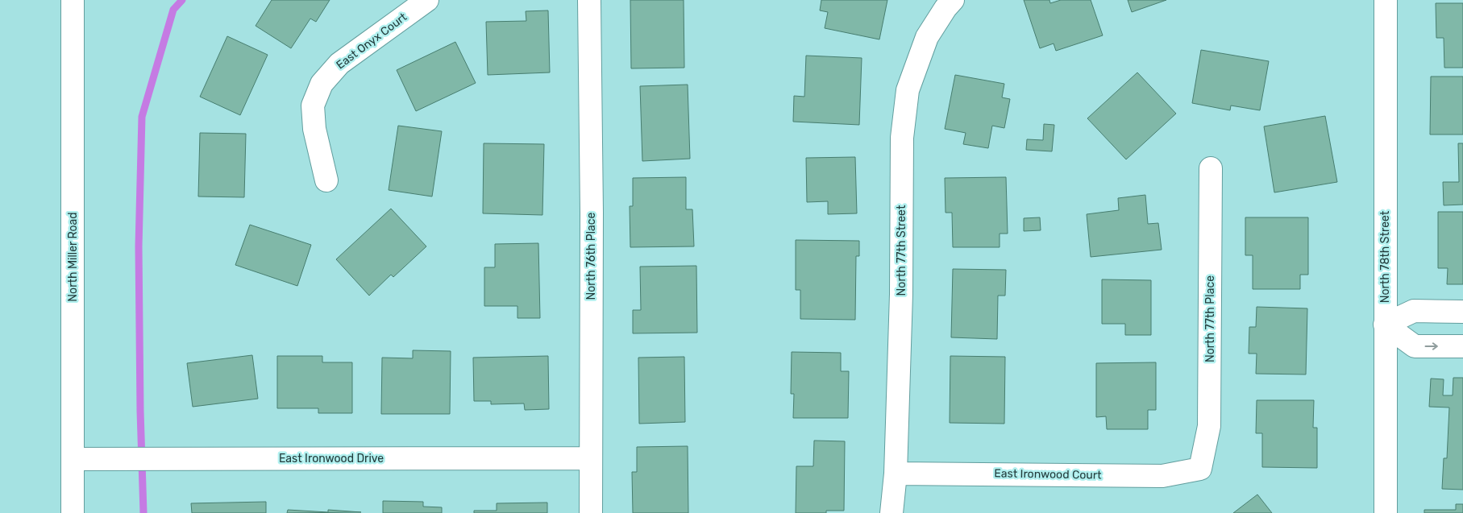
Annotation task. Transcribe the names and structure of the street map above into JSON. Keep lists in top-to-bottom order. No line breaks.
{"streets":{"street":["East Onyx Court","North 77th Street","North 76th Place","North Miller Road","North 78th Street","North 77th Place","East Ironwood Drive","East Ironwood Court"]},"crossings":[["North 77th Street","East Ironwood Court"],["North 76th Place","East Ironwood Drive"],["North Miller Road","East Ironwood Drive"],["North 77th Place","East Ironwood Court"]]}
